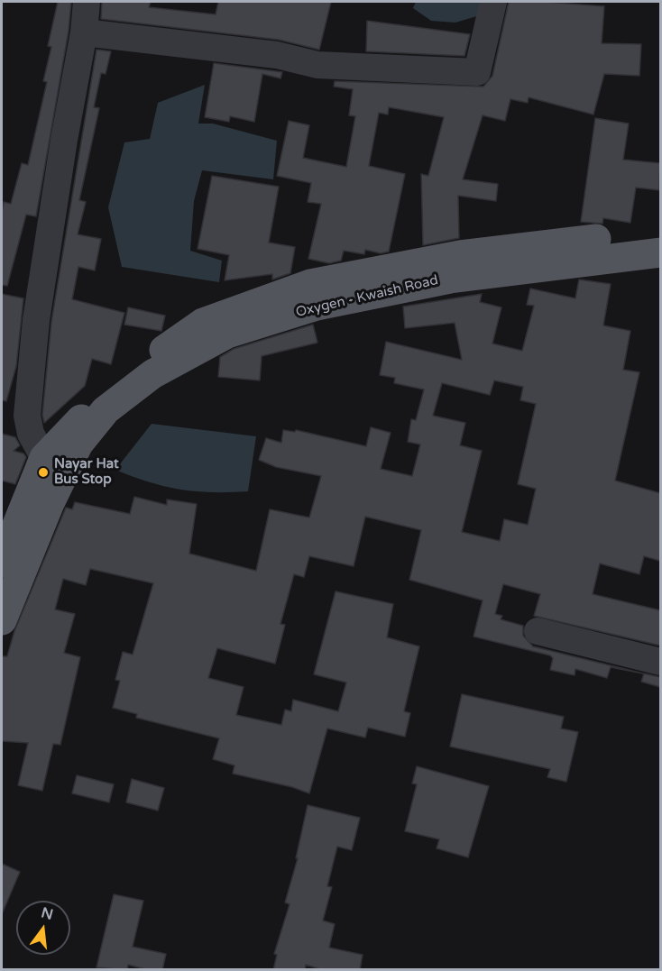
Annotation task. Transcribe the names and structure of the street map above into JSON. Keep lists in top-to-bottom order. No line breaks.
{"streets":{"main road":["Oxygen - Kwaish Road"]},"places":["Nayar Hat Bus Stop"],"north":"top"}
